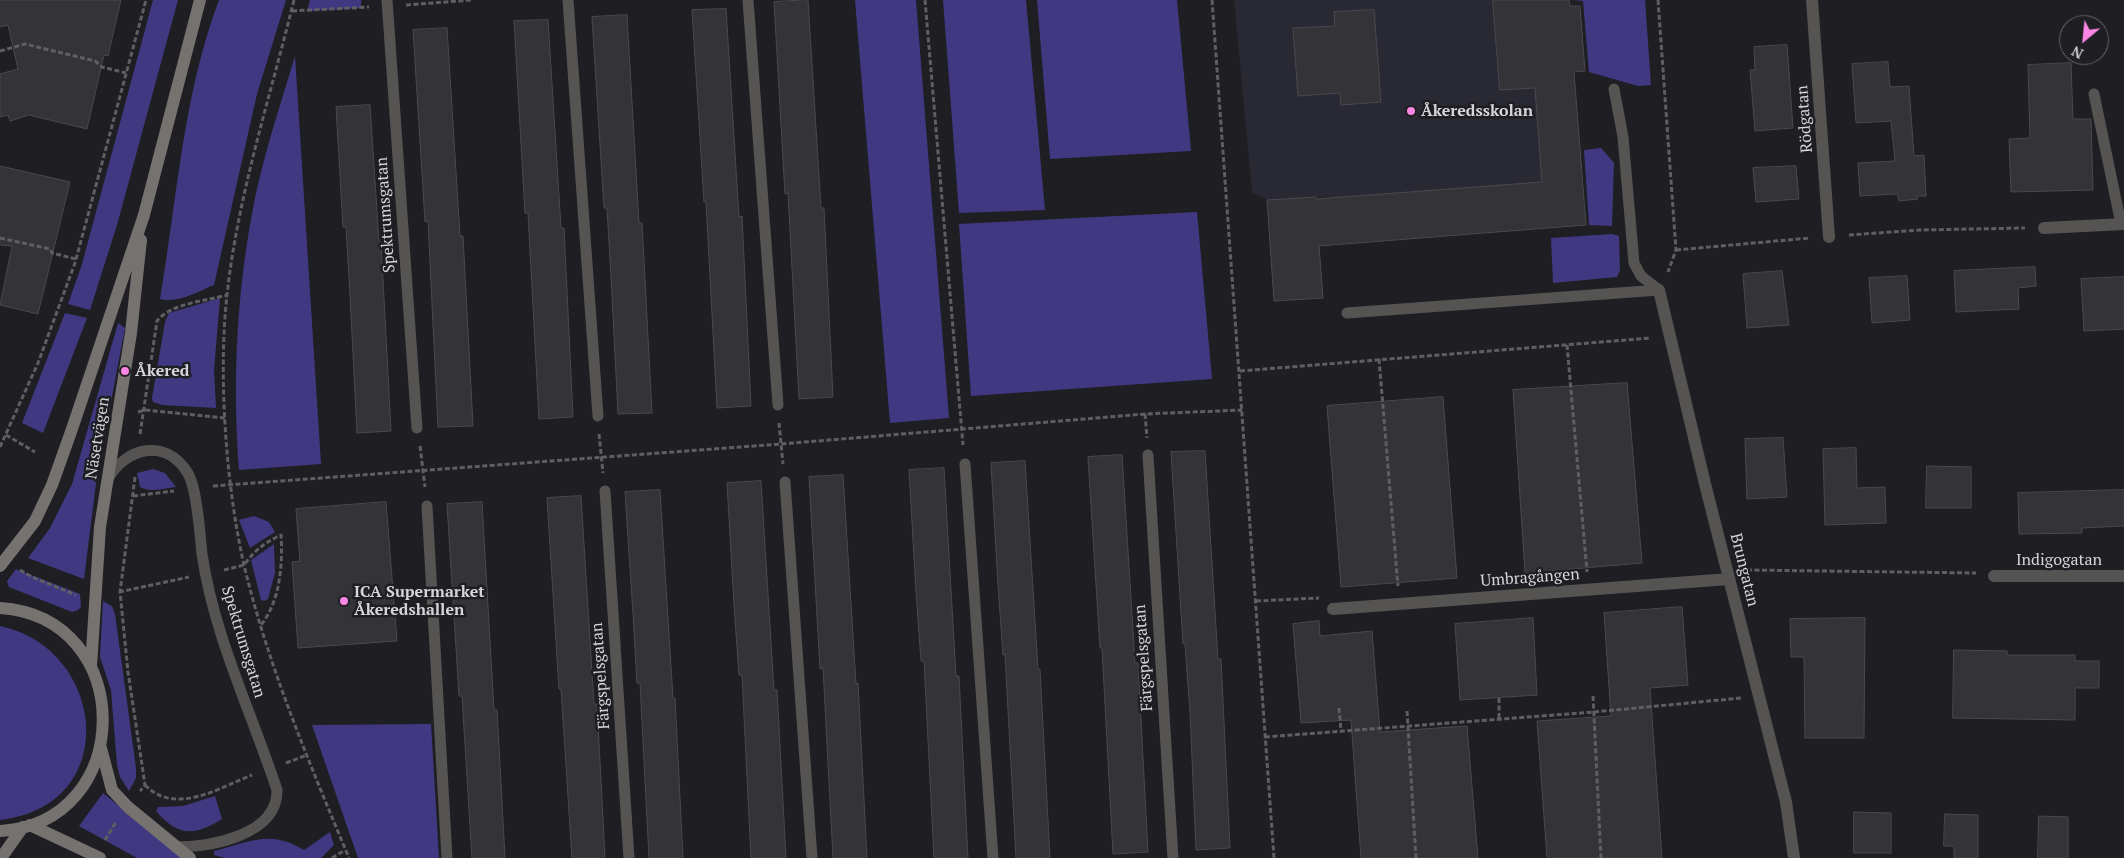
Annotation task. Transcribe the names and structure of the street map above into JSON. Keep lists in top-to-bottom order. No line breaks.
{"streets":{"street":["Rödgatan","Näsetvägen","Indigogatan","Brungatan","Umbragången"],"lane":["Spektrumsgatan","Färgspelsgatan"]},"crossings":[["Brungatan","Umbragången"]],"places":["Åkeredsskolan","Åkered","ICA Supermarket Åkeredshallen"],"north":"bottom left"}
